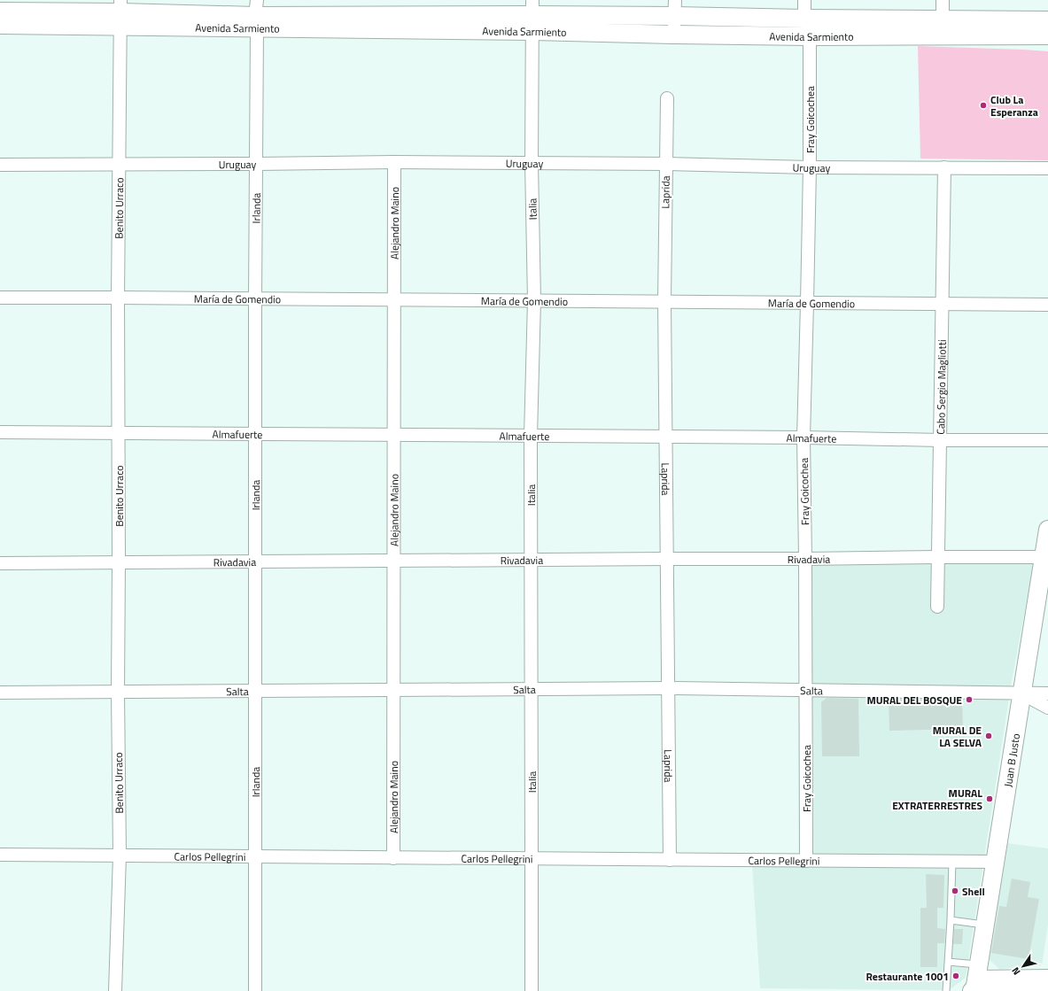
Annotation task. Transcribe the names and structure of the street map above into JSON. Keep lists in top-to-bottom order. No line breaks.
{"streets":{"main road":["Avenida Sarmiento","Juan B Justo"],"street":["Fray Goicochea","Uruguay","Laprida","Irlanda","Benito Urraco","Italia","Alejandro Maino","María de Gomendio","Cabo Sergio Magliotti","Almafuerte","Rivadavia","Salta","Carlos Pellegrini"]},"crossings":[["Avenida Sarmiento","Fray Goicochea"],["Avenida Sarmiento","Irlanda"],["Avenida Sarmiento","Benito Urraco"],["Avenida Sarmiento","Italia"],["Fray Goicochea","Uruguay"],["Fray Goicochea","María de Gomendio"],["Fray Goicochea","Almafuerte"],["Fray Goicochea","Rivadavia"],["Fray Goicochea","Salta"],["Fray Goicochea","Carlos Pellegrini"],["Uruguay","Laprida"],["Uruguay","Irlanda"],["Uruguay","Benito Urraco"],["Uruguay","Italia"],["Uruguay","Alejandro Maino"],["Uruguay","Cabo Sergio Magliotti"],["Laprida","María de Gomendio"],["Laprida","Almafuerte"],["Laprida","Rivadavia"],["Laprida","Salta"],["Laprida","Carlos Pellegrini"],["Irlanda","María de Gomendio"],["Irlanda","Almafuerte"],["Irlanda","Rivadavia"],["Irlanda","Salta"],["Irlanda","Carlos Pellegrini"],["Benito Urraco","María de Gomendio"],["Benito Urraco","Almafuerte"],["Benito Urraco","Rivadavia"],["Benito Urraco","Salta"],["Benito Urraco","Carlos Pellegrini"],["Italia","María de Gomendio"],["Italia","Almafuerte"],["Italia","Rivadavia"],["Italia","Salta"],["Italia","Carlos Pellegrini"],["Alejandro Maino","María de Gomendio"],["Alejandro Maino","Almafuerte"],["Alejandro Maino","Rivadavia"],["Alejandro Maino","Salta"],["Alejandro Maino","Carlos Pellegrini"],["María de Gomendio","Cabo Sergio Magliotti"],["Cabo Sergio Magliotti","Almafuerte"],["Cabo Sergio Magliotti","Rivadavia"],["Rivadavia","Juan B Justo"],["Salta","Juan B Justo"],["Juan B Justo","Carlos Pellegrini"]],"places":["Club La Esperanza","MURAL DEL BOSQUE","MURAL DE LA SELVA","MURAL EXTRATERRESTRES","Shell","Restaurante 1001"],"north":"bottom left"}
